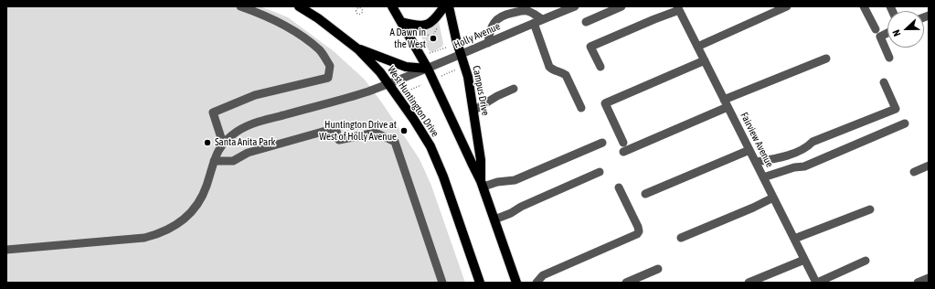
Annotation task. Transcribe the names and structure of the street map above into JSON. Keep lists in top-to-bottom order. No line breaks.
{"streets":{"main road":["Campus Drive","West Huntington Drive"],"street":["Holly Avenue","Fairview Avenue"]},"crossings":[["Holly Avenue","Campus Drive"],["Holly Avenue","West Huntington Drive"]],"places":["A Dawn in the West","Huntington Drive at West of Holly Avenue","Santa Anita Park"],"north":"left"}
